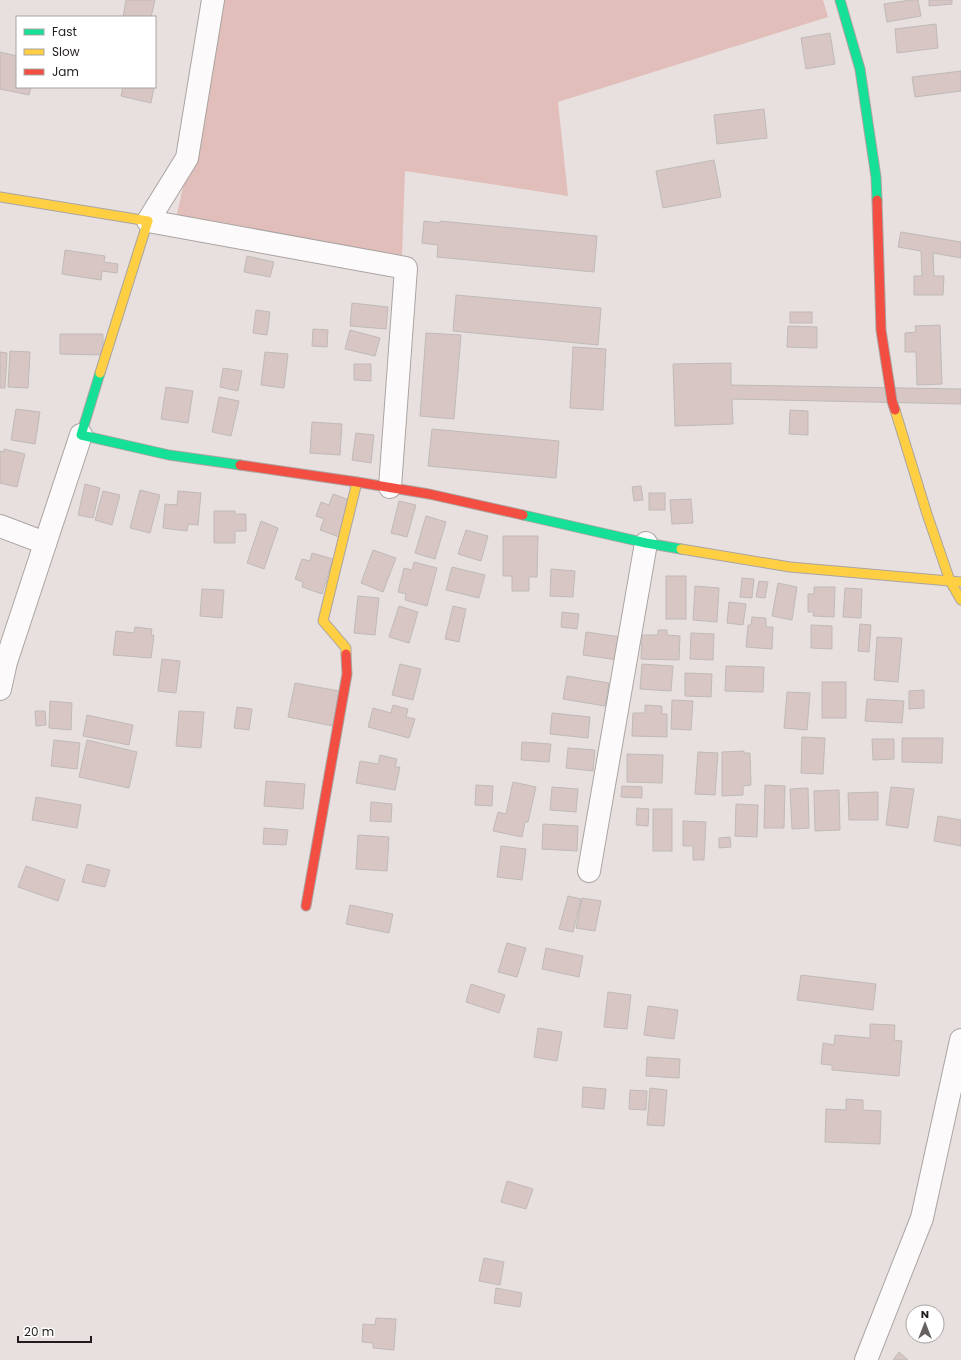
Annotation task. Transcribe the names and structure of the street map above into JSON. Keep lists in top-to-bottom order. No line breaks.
{"legend":["Fast","Slow","Jam"],"scale_bar":"20 m","north":"top"}
